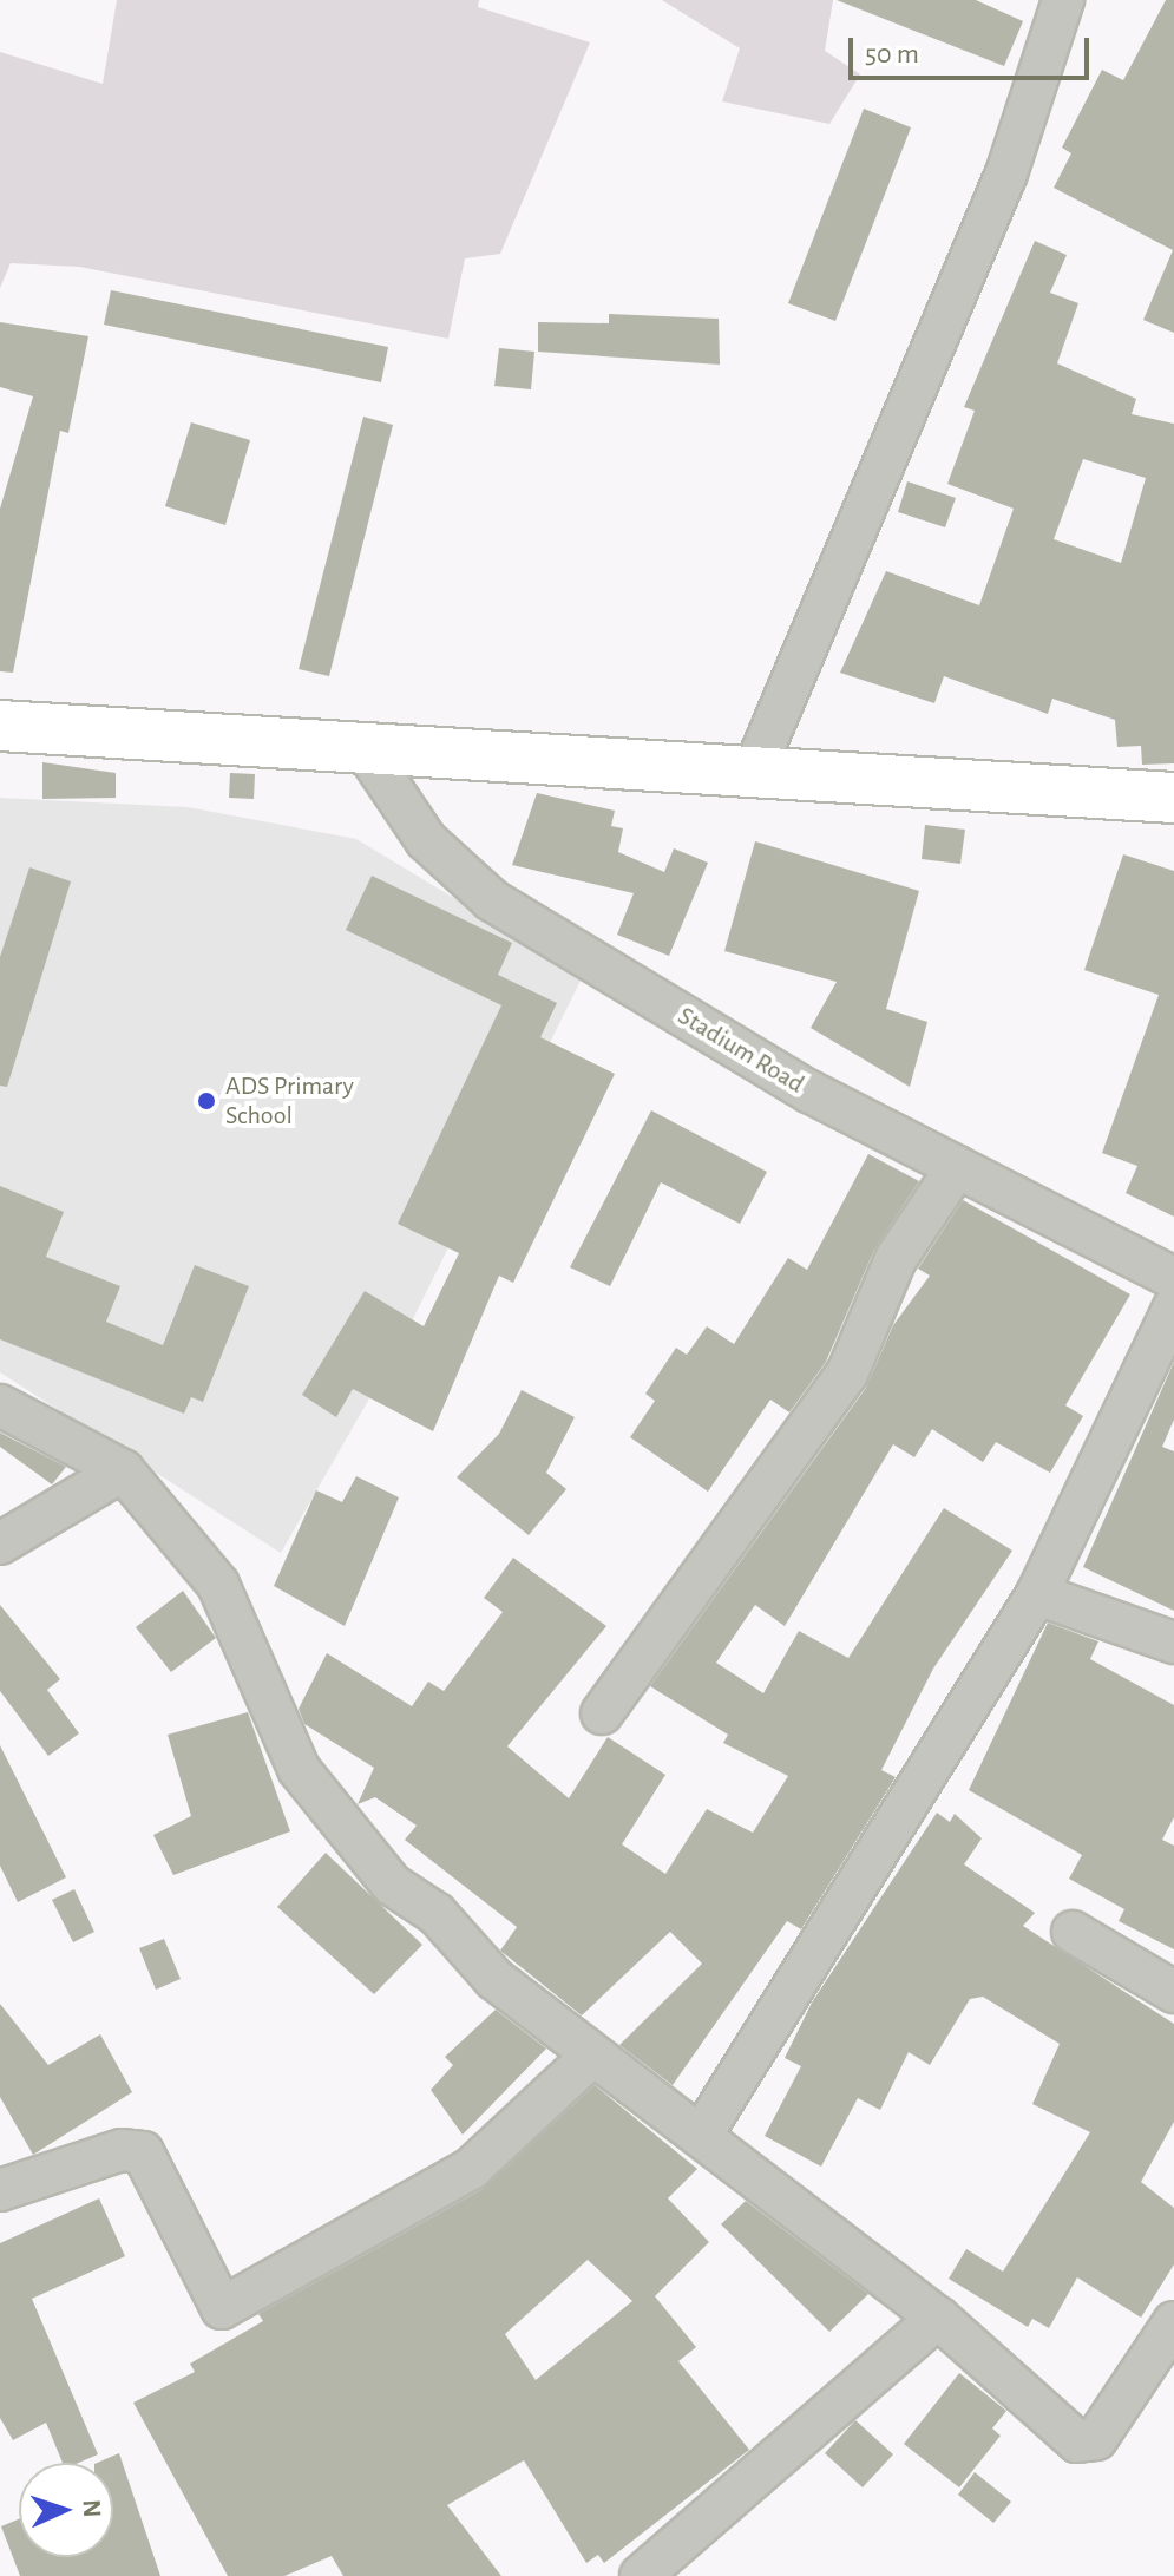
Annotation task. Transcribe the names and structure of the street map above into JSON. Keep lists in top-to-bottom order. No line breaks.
{"streets":{"street":["Stadium Road"]},"places":["ADS Primary School"],"scale_bar":"50 m","north":"right"}
